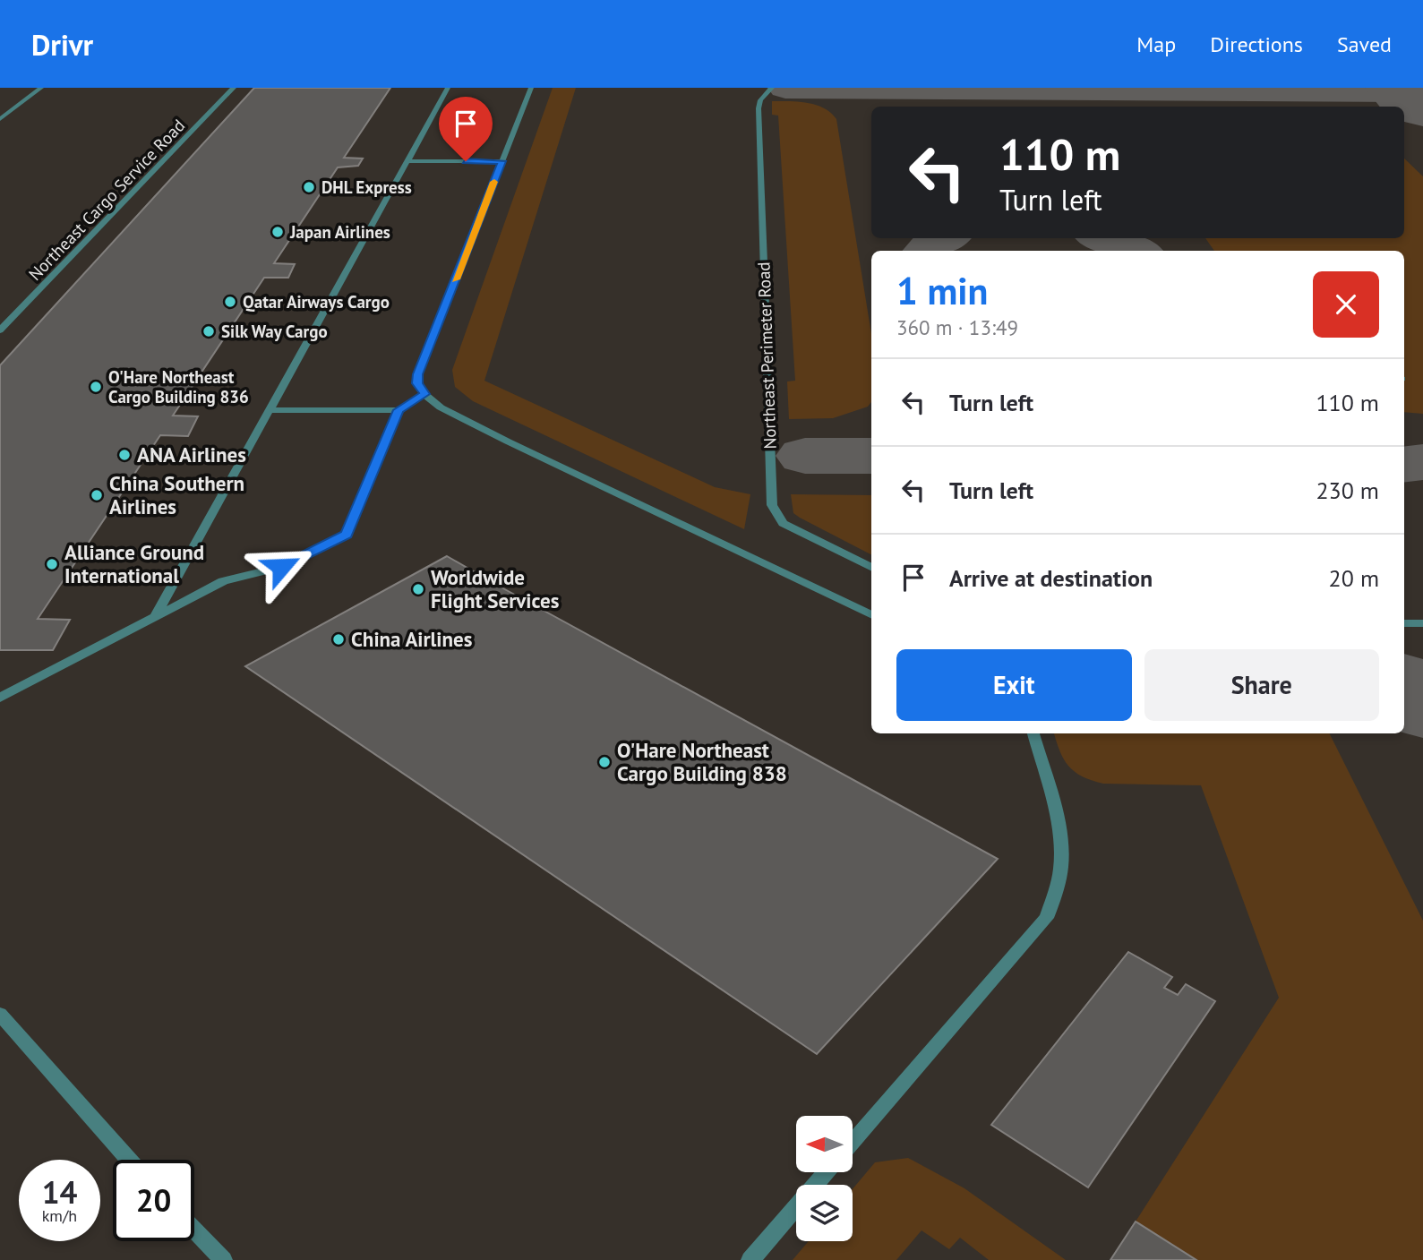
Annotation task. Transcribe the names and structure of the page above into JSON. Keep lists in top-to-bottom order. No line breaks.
{"streets":{"street":["Northeast Cargo Service Road","Northeast Perimeter Road"]},"places":["DHL Express","Japan Airlines","Qatar Airways Cargo","Silk Way Cargo","O'Hare Northeast Cargo Building 836","ANA Airlines","China Southern Airlines","Alliance Ground International","Worldwide Flight Services","China Airlines","O'Hare Northeast Cargo Building 838"],"north":"left","page":{"header":"Drivr","nav":["Map","Directions","Saved"],"turn":["110 m","Turn left"],"heading":["1 min","360 m · 13:49"],"list":[{"name":"Turn left","value":"110 m"},{"name":"Turn left","value":"230 m"},{"name":"Arrive at destination","value":"20 m"}],"buttons":["Exit","Share"],"speed":"14 km/h","limit":"20"}}
